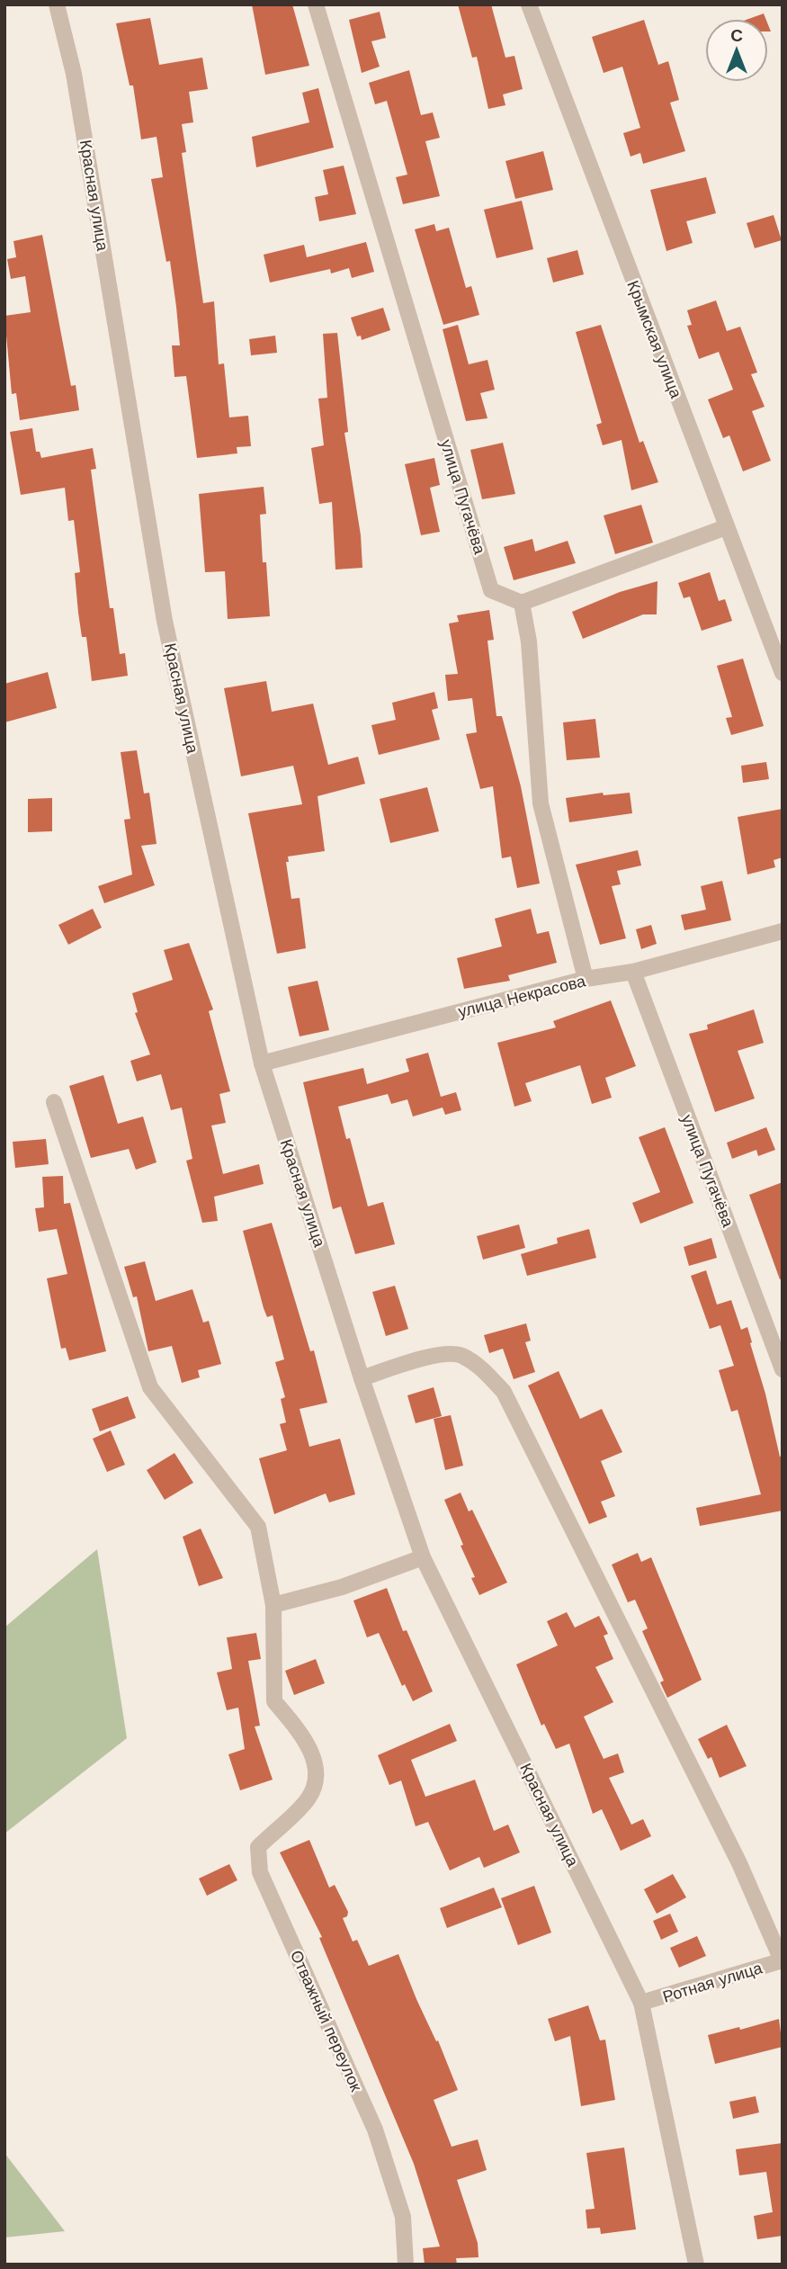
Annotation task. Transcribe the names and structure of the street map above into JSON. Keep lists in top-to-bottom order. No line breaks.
{"streets":{"street":["Красная улица","Крымская улица","улица Пугачёва","улица Некрасова","Ротная улица","Отважный переулок"]},"crossings":[["Красная улица","улица Некрасова"],["Красная улица","Ротная улица"],["улица Пугачёва","улица Некрасова"]],"north":"top"}
